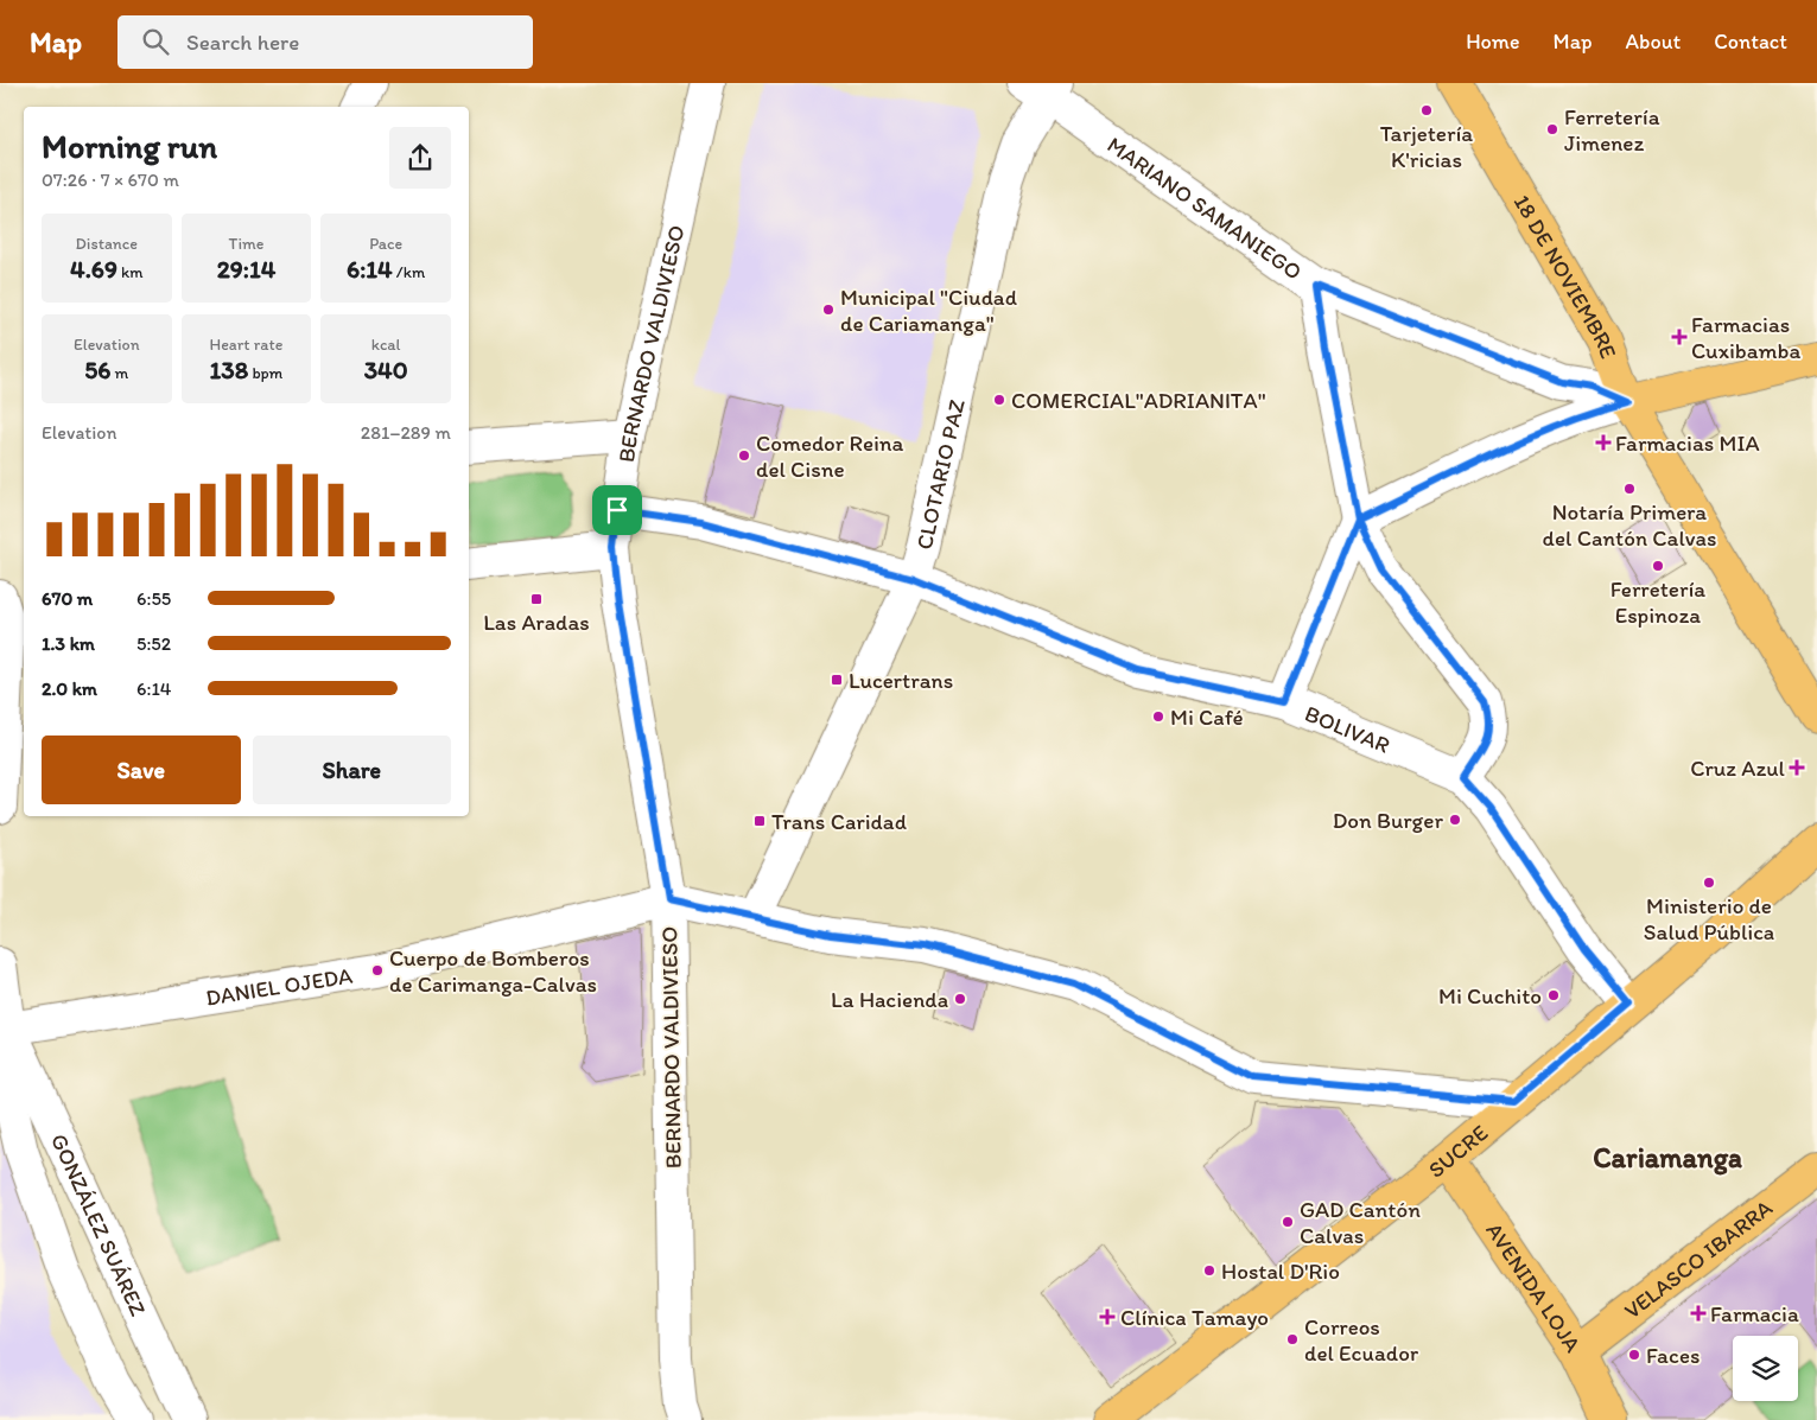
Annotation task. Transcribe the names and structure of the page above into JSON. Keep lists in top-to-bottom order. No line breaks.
{"streets":{"main road":["18 DE NOVIEMBRE","SUCRE","VELASCO IBARRA","AVENIDA LOJA"],"street":["MARIANO SAMANIEGO","BERNARDO VALDIVIESO","CLOTARIO PAZ","BOLIVAR","DANIEL OJEDA","GONZÁLEZ SUÁREZ"]},"crossings":[["MARIANO SAMANIEGO","18 DE NOVIEMBRE"],["MARIANO SAMANIEGO","CLOTARIO PAZ"],["BERNARDO VALDIVIESO","BOLIVAR"],["BERNARDO VALDIVIESO","DANIEL OJEDA"],["CLOTARIO PAZ","BOLIVAR"],["CLOTARIO PAZ","DANIEL OJEDA"],["BOLIVAR","SUCRE"],["DANIEL OJEDA","SUCRE"],["DANIEL OJEDA","GONZÁLEZ SUÁREZ"],["SUCRE","AVENIDA LOJA"],["VELASCO IBARRA","AVENIDA LOJA"]],"districts":["Cariamanga"],"places":{"other":["Tarjetería K'ricias","Ferretería Jimenez","Municipal \"Ciudad de Cariamanga\"","COMERCIAL\"ADRIANITA\"","Comedor Reina del Cisne","Notaría Primera del Cantón Calvas","Ferretería Espinoza","Mi Café","Don Burger","Ministerio de Salud Pública","Cuerpo de Bomberos de Carimanga-Calvas","Mi Cuchito","La Hacienda","GAD Cantón Calvas","Hostal D'Rio","Correos del Ecuador","Faces"],"health":["Farmacias Cuxibamba","Farmacias MIA","Cruz Azul","Farmacia","Clínica Tamayo"],"transit":["Las Aradas","Lucertrans","Trans Caridad"]},"page":{"header":"Map","search":"Search here","nav":["Home","Map","About","Contact"],"heading":["Morning run","07:26 · 7 × 670 m"],"stats":[["Distance","4.69 km"],["Time","29:14"],["Pace","6:14 /km"],["Elevation","56 m"],["Heart rate","138 bpm"],["kcal","340"]],"chart":["Elevation","281–289 m"],"list":[{"name":"670 m","note":"6:55"},{"name":"1.3 km","note":"5:52"},{"name":"2.0 km","note":"6:14"}],"buttons":["Save","Share"]}}
